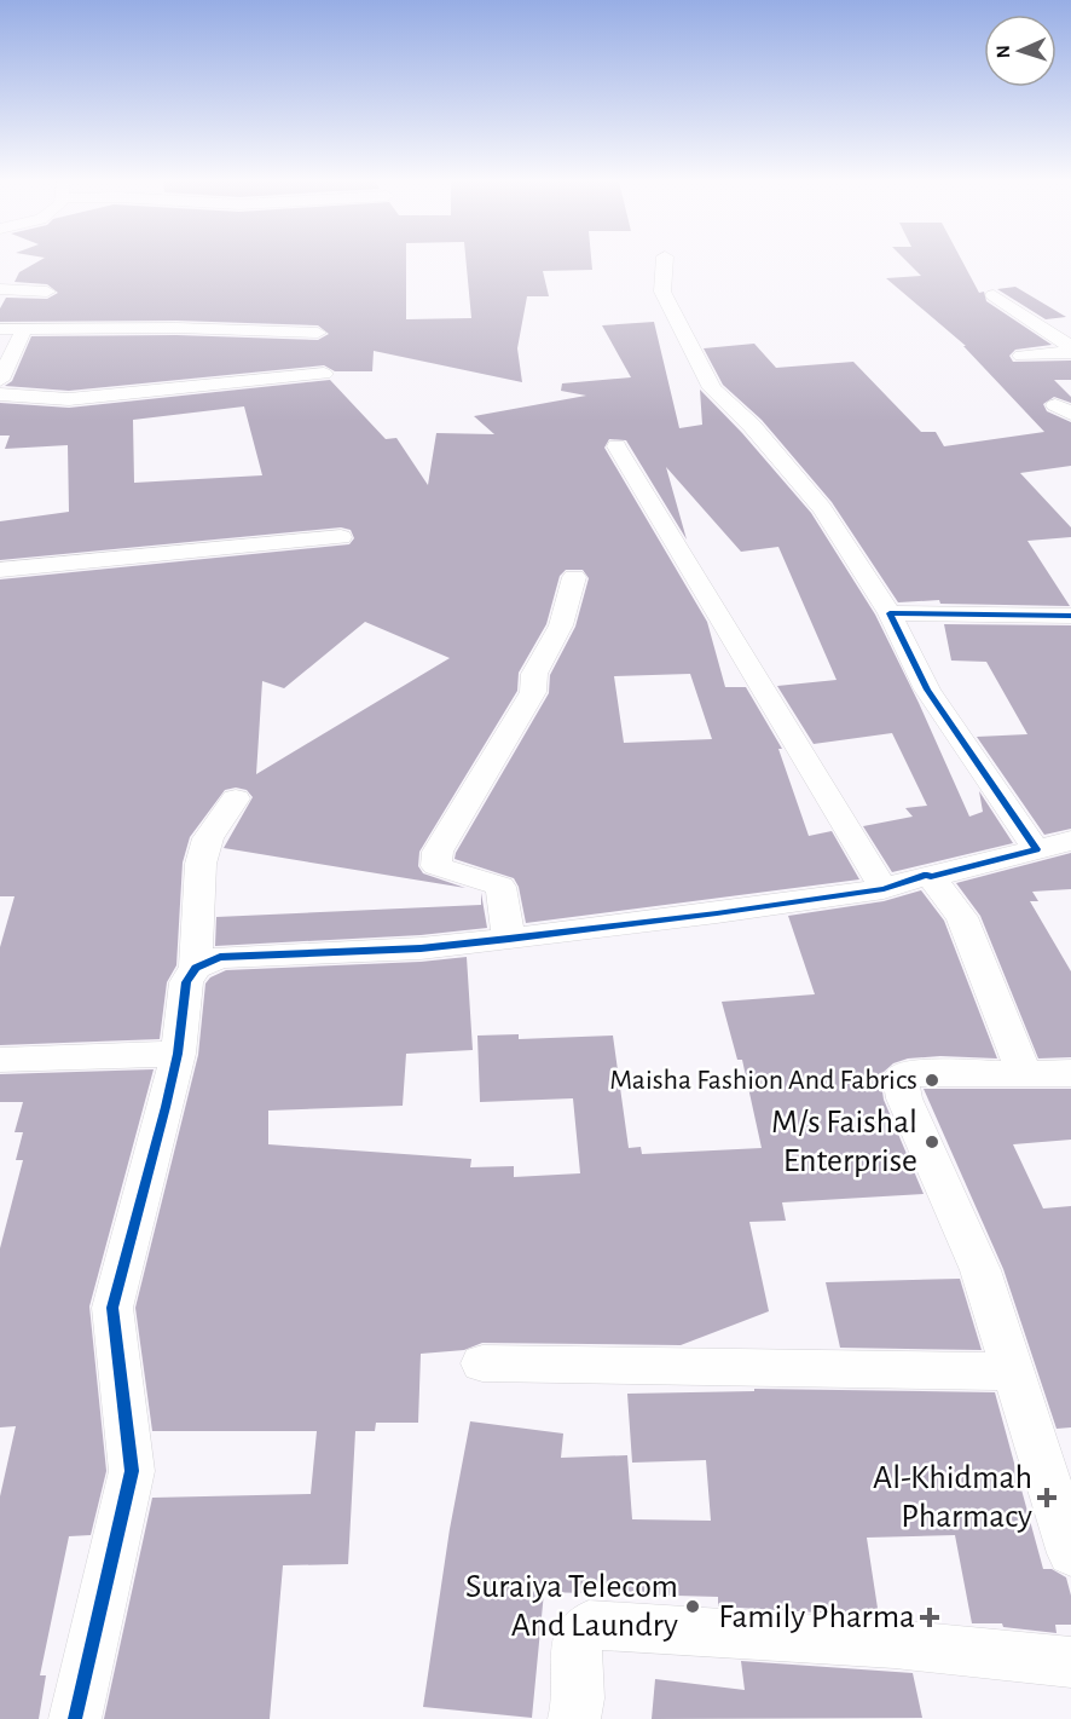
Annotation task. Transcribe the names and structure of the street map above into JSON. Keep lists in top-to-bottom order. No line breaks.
{"places":{"other":["Maisha Fashion And Fabrics","M/s Faishal Enterprise","Suraiya Telecom And Laundry"],"health":["Al-Khidmah Pharmacy","Family Pharma"]},"north":"left"}
